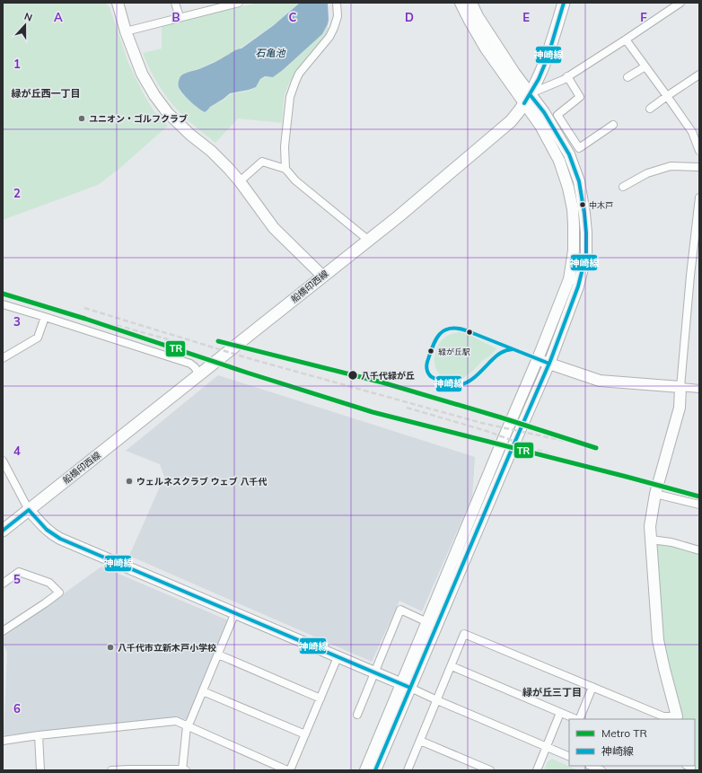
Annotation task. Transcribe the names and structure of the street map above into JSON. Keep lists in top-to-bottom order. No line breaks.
{"streets":{"main road":["船橋印西線"]},"districts":["緑が丘西一丁目","緑が丘三丁目"],"water":["石亀池"],"places":["ユニオン・ゴルフクラブ","中木戸","緑が丘駅","八千代緑が丘","ウェルネスクラブ ウェブ 八千代","八千代市立新木戸小学校"],"lines":["transit line 神崎線","metro line TR"],"legend":["Metro TR","神崎線"],"north":"top","grid":{"columns":["A","B","C","D","E","F"],"rows":["1","2","3","4","5","6"]}}
